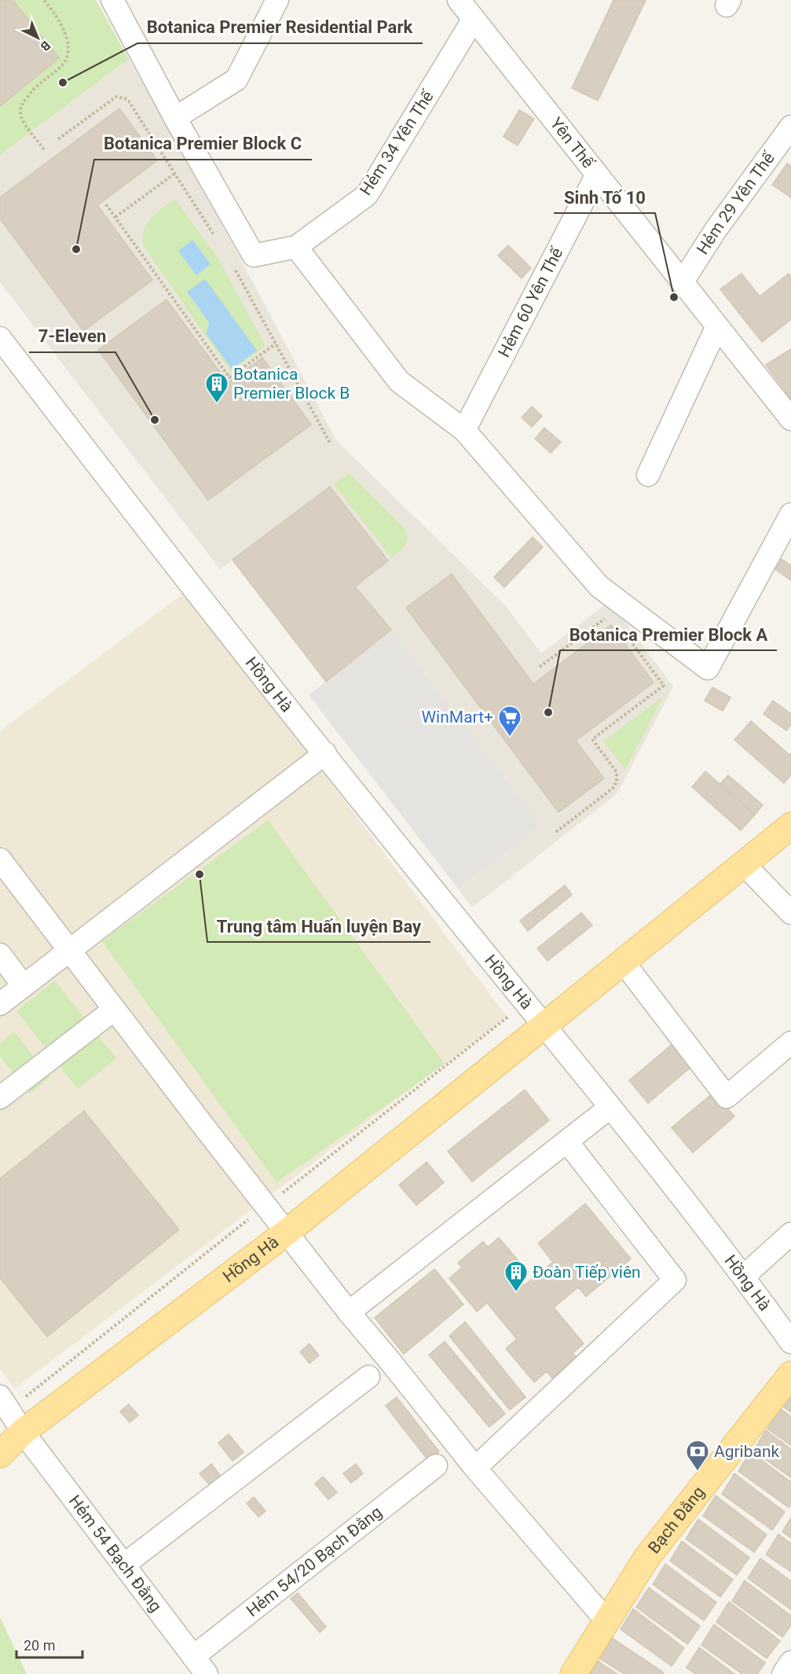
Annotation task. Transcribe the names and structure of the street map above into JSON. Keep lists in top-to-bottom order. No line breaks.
{"streets":{"main road":["Hồng Hà","Bạch Đằng"],"street":["Hẻm 34 Yên Thế","Yên Thế","Hẻm 29 Yên Thế","Hẻm 60 Yên Thế","Hẻm 54 Bạch Đằng","Hẻm 54/20 Bạch Đằng"]},"crossings":[["Hẻm 34 Yên Thế","Yên Thế"],["Yên Thế","Hẻm 29 Yên Thế"],["Yên Thế","Hẻm 60 Yên Thế"],["Hồng Hà","Hẻm 54 Bạch Đằng"],["Hẻm 54 Bạch Đằng","Hẻm 54/20 Bạch Đằng"]],"places":{"other":["Botanica Premier Residential Park","Botanica Premier Block C","Sinh Tố 10","7-Eleven","Botanica Premier Block A","Trung tâm Huấn luyện Bay"],"building":["Botanica Premier Block B","Đoàn Tiếp viên"],"supermarket":["WinMart+"],"bank":["Agribank"]},"scale_bar":"20 m","north":"bottom right"}
